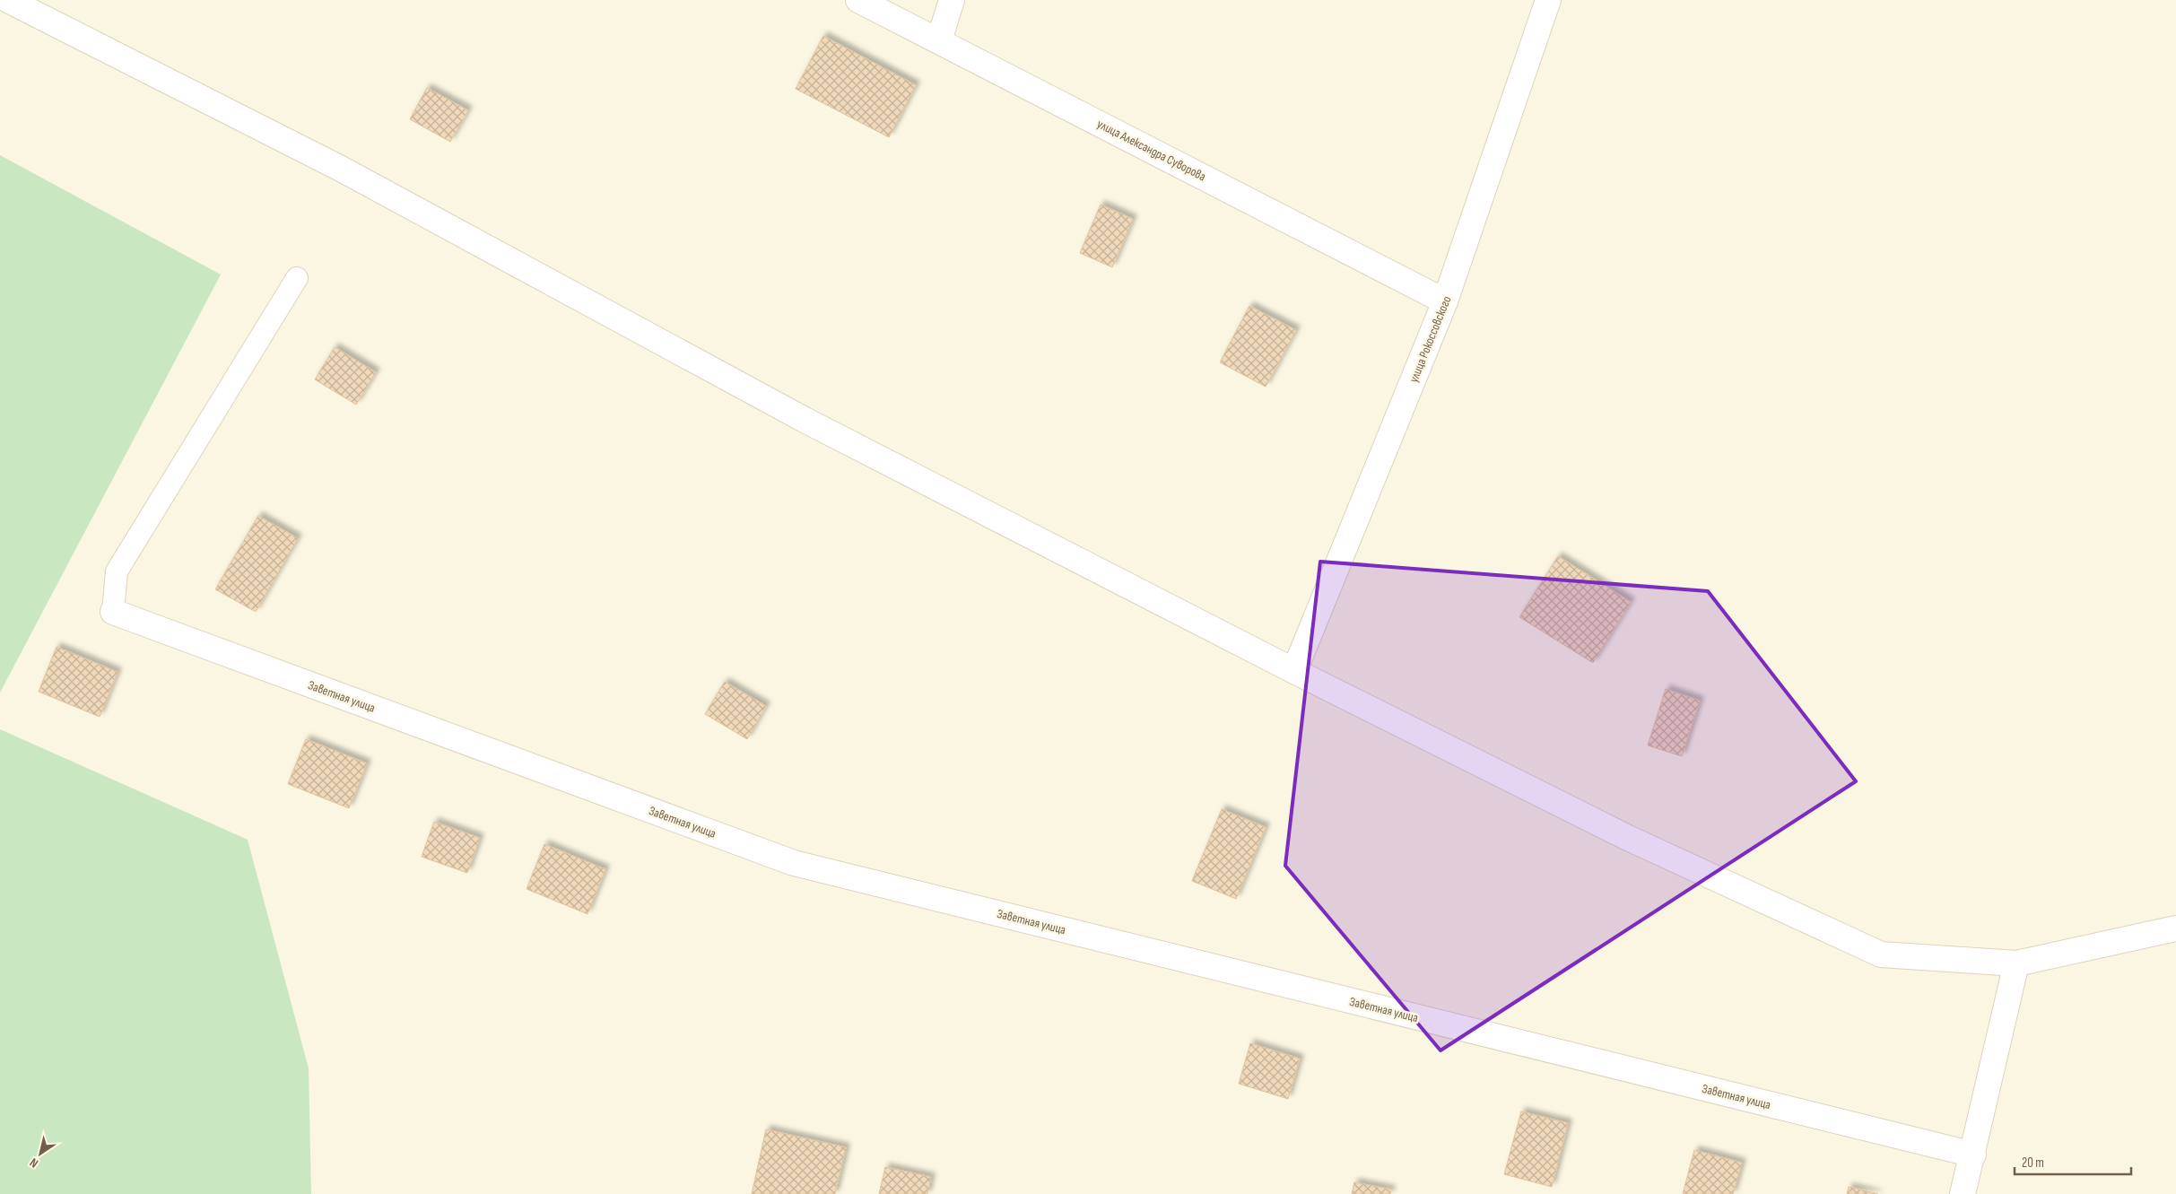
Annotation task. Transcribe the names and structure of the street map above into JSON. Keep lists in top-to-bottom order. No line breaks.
{"streets":{"street":["улица Александра Суворова","улица Рокоссовского","Заветная улица"]},"crossings":[["улица Александра Суворова","улица Рокоссовского"]],"scale_bar":"20 m","north":"bottom left"}
